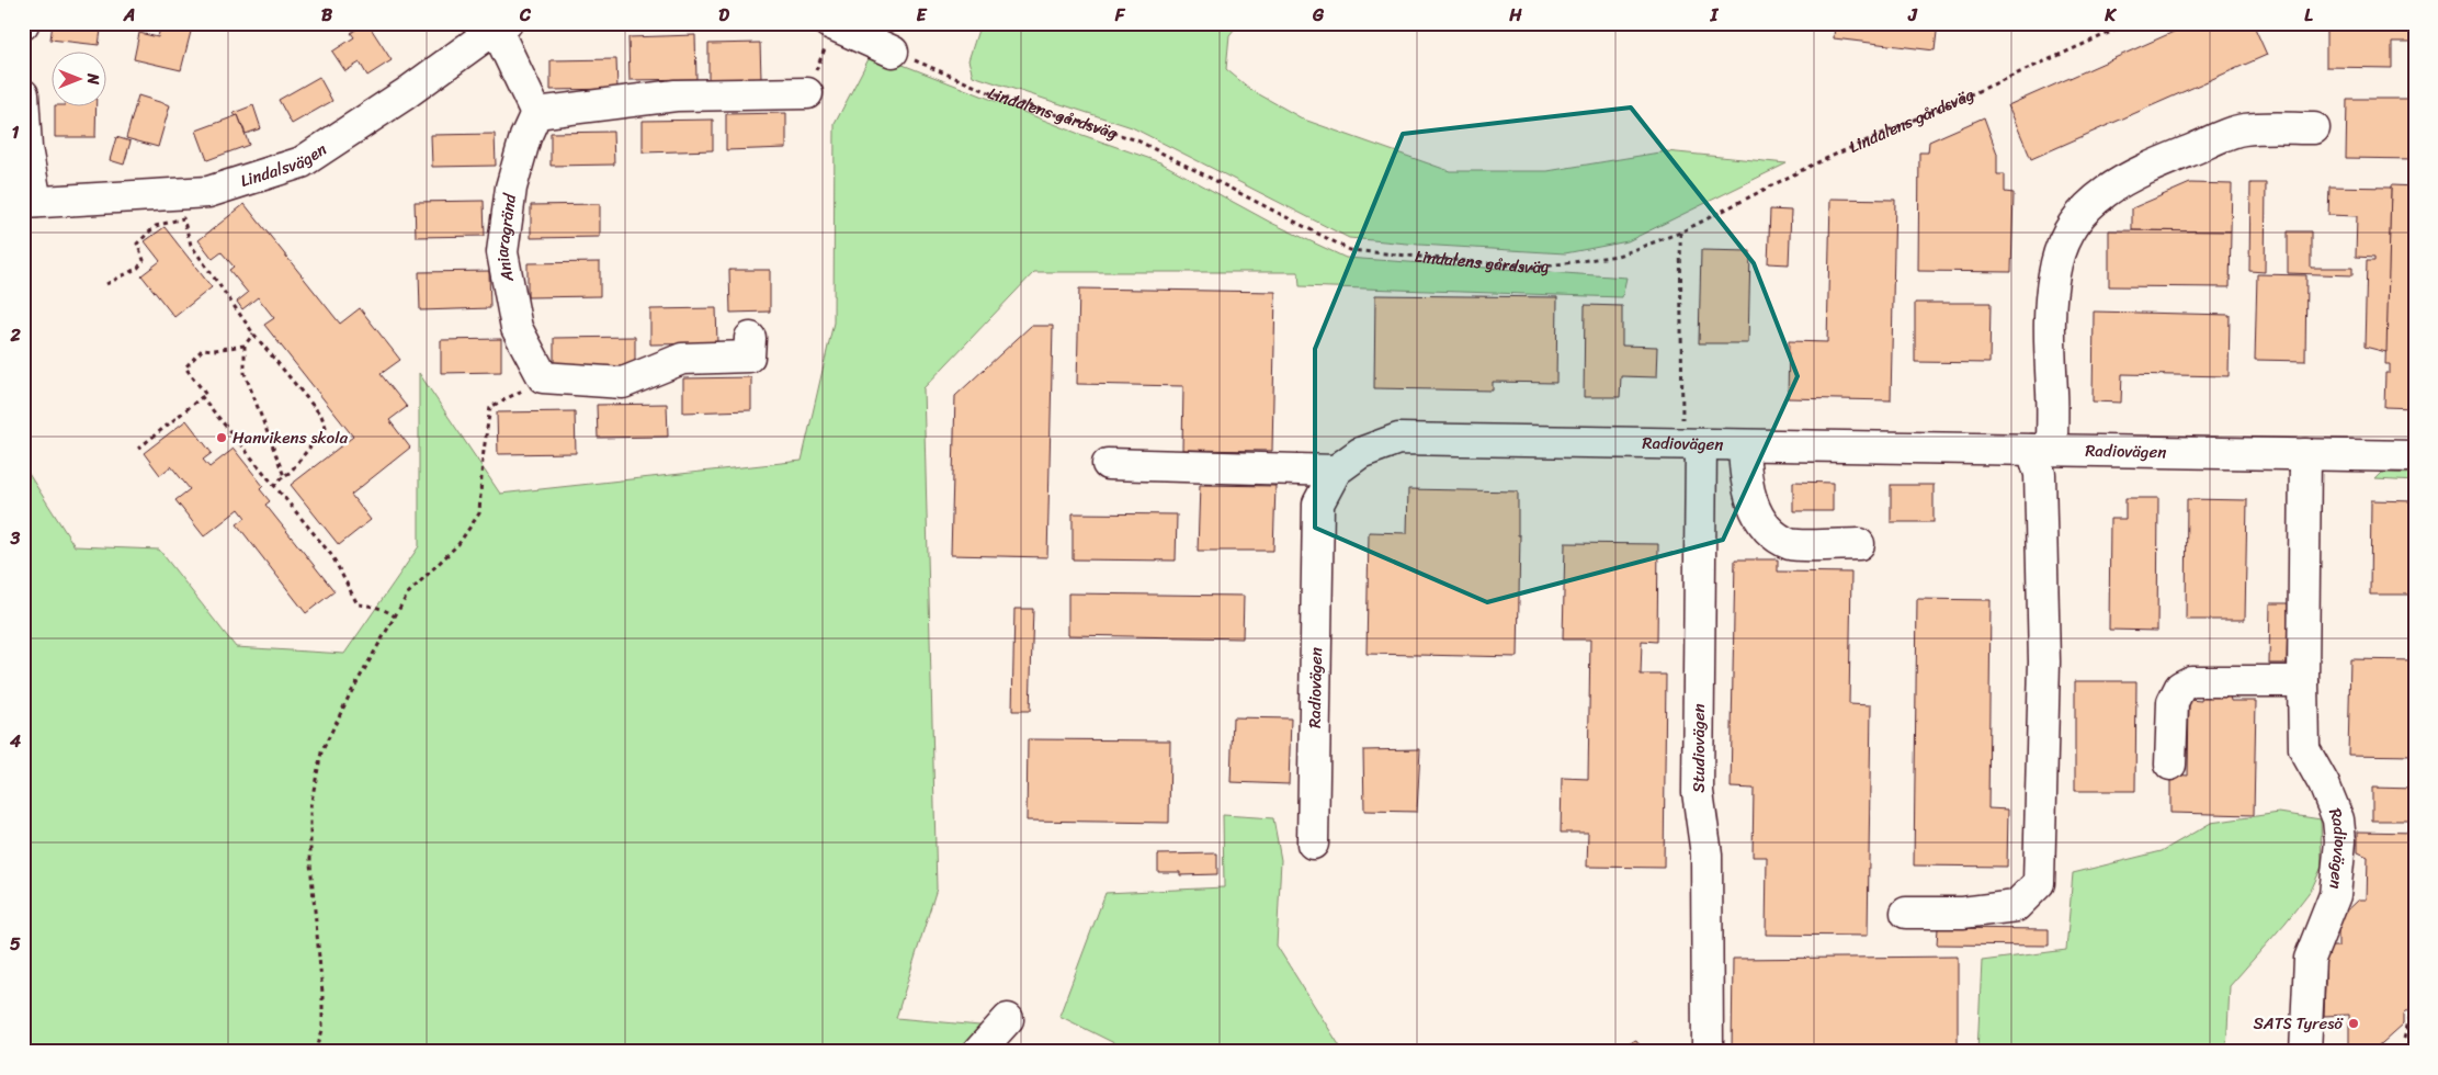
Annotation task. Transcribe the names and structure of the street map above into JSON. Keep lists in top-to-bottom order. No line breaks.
{"streets":{"street":["Lindalsvägen","Aniaragränd","Radiovägen","Studiovägen"],"path":["Lindalens gårdsväg"]},"crossings":[["Radiovägen","Studiovägen"]],"places":["Hanvikens skola","SATS Tyresö"],"north":"right","grid":{"columns":["A","B","C","D","E","F","G","H","I","J","K","L"],"rows":["1","2","3","4","5"]}}
